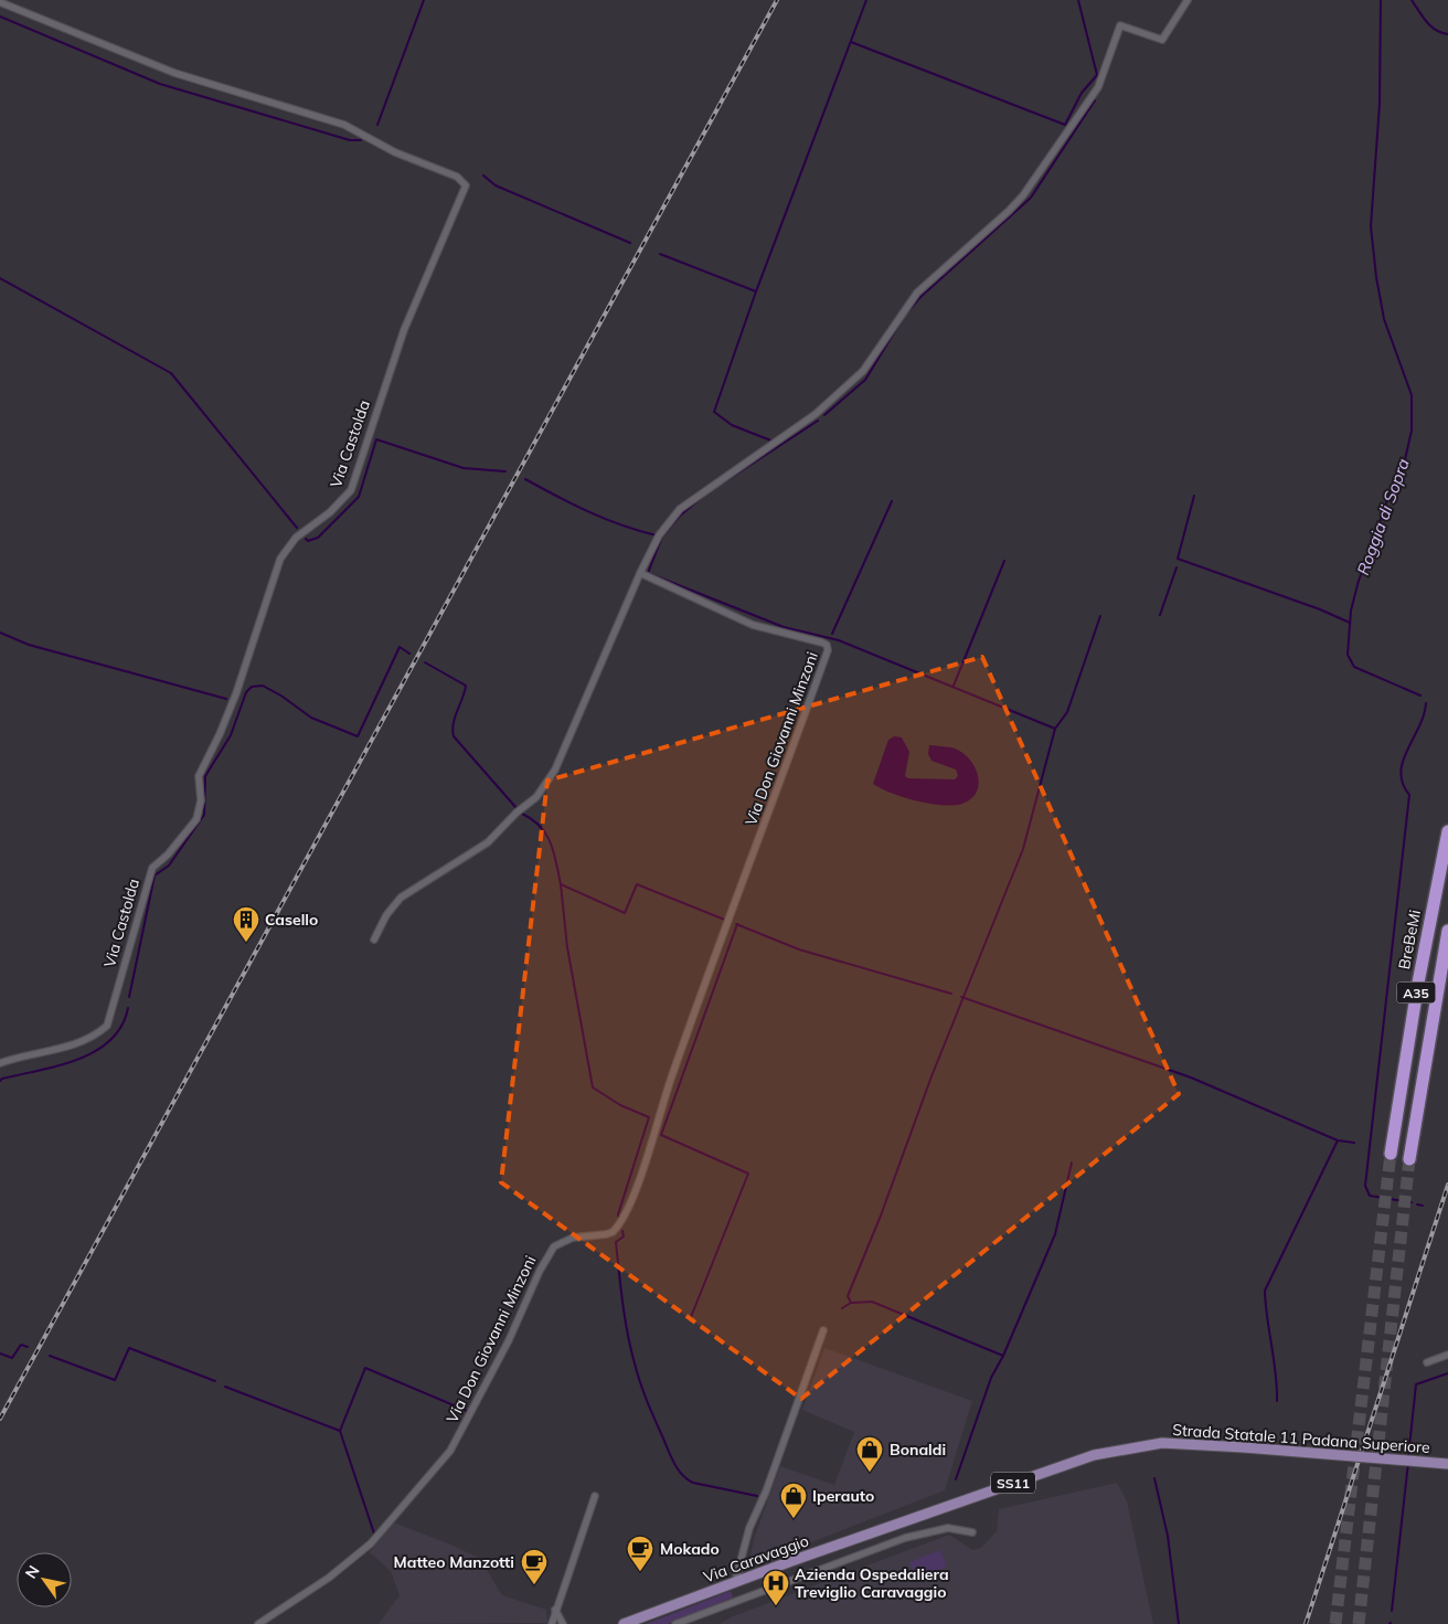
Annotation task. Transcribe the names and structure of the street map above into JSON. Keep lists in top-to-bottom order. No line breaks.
{"streets":{"highway":["BreBeMi","A35"],"main road":["Strada Statale 11 Padana Superiore","SS11","Via Caravaggio"],"street":["Via Castolda","Via Don Giovanni Minzoni"]},"crossings":[["Strada Statale 11 Padana Superiore","Via Caravaggio"]],"water":["Roggia di Sopra"],"places":{"building":["Casello"],"shop":["Bonaldi","Iperauto"],"cafe":["Mokado","Matteo Manzotti"],"hospital":["Azienda Ospedaliera Treviglio Caravaggio"]},"north":"top left"}
